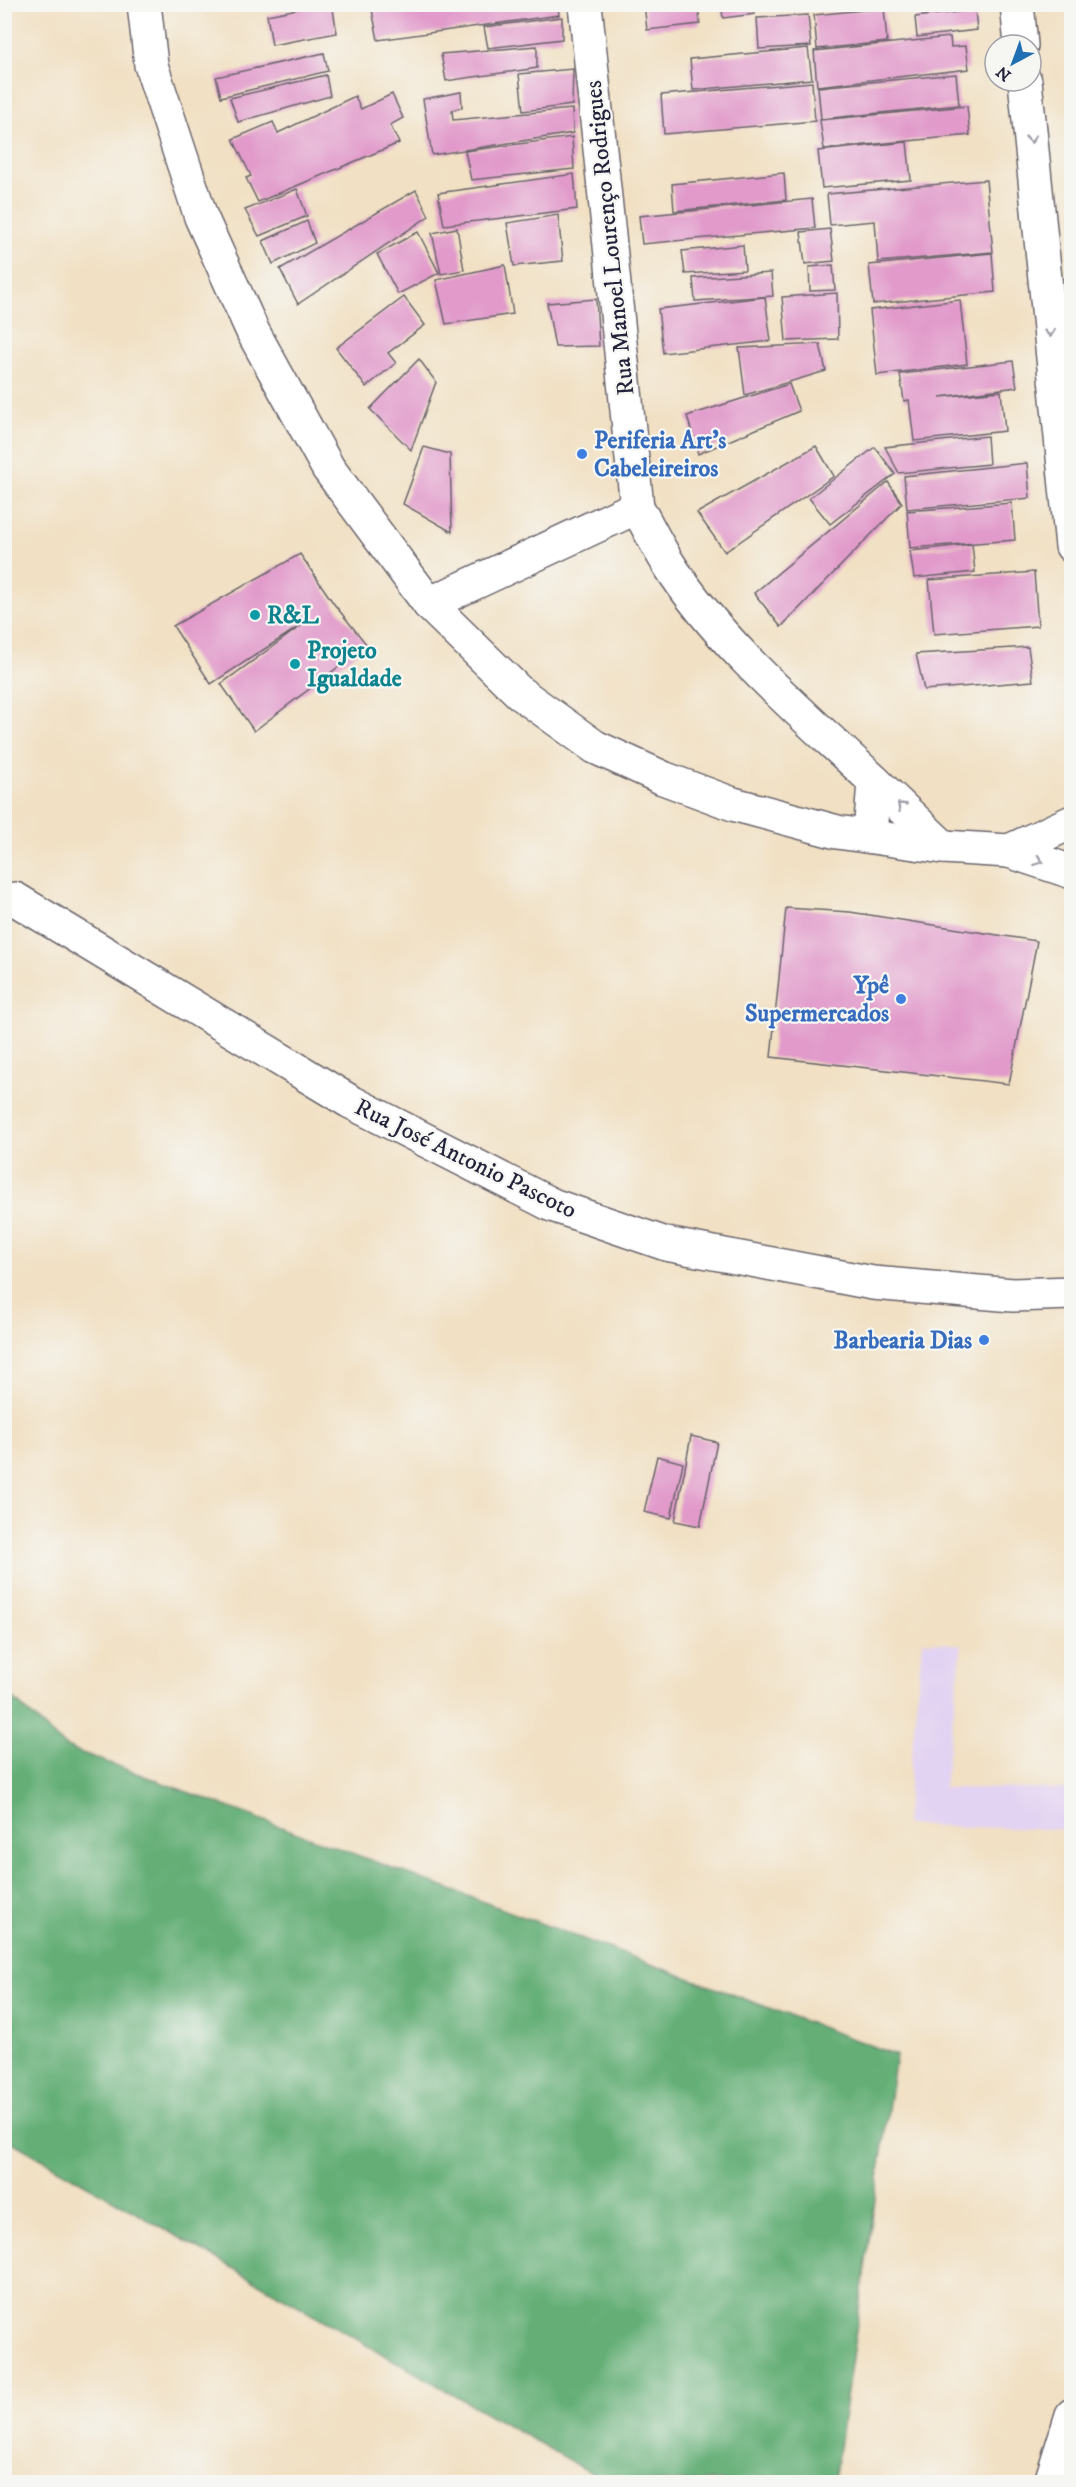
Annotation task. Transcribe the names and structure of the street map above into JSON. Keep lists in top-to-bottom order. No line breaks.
{"streets":{"street":["Rua Manoel Lourenço Rodrigues","Rua José Antonio Pascoto"]},"places":["Periferia Art's Cabeleireiros","R&L","Projeto Igualdade","Ypê Supermercados","Barbearia Dias"],"north":"bottom left"}
